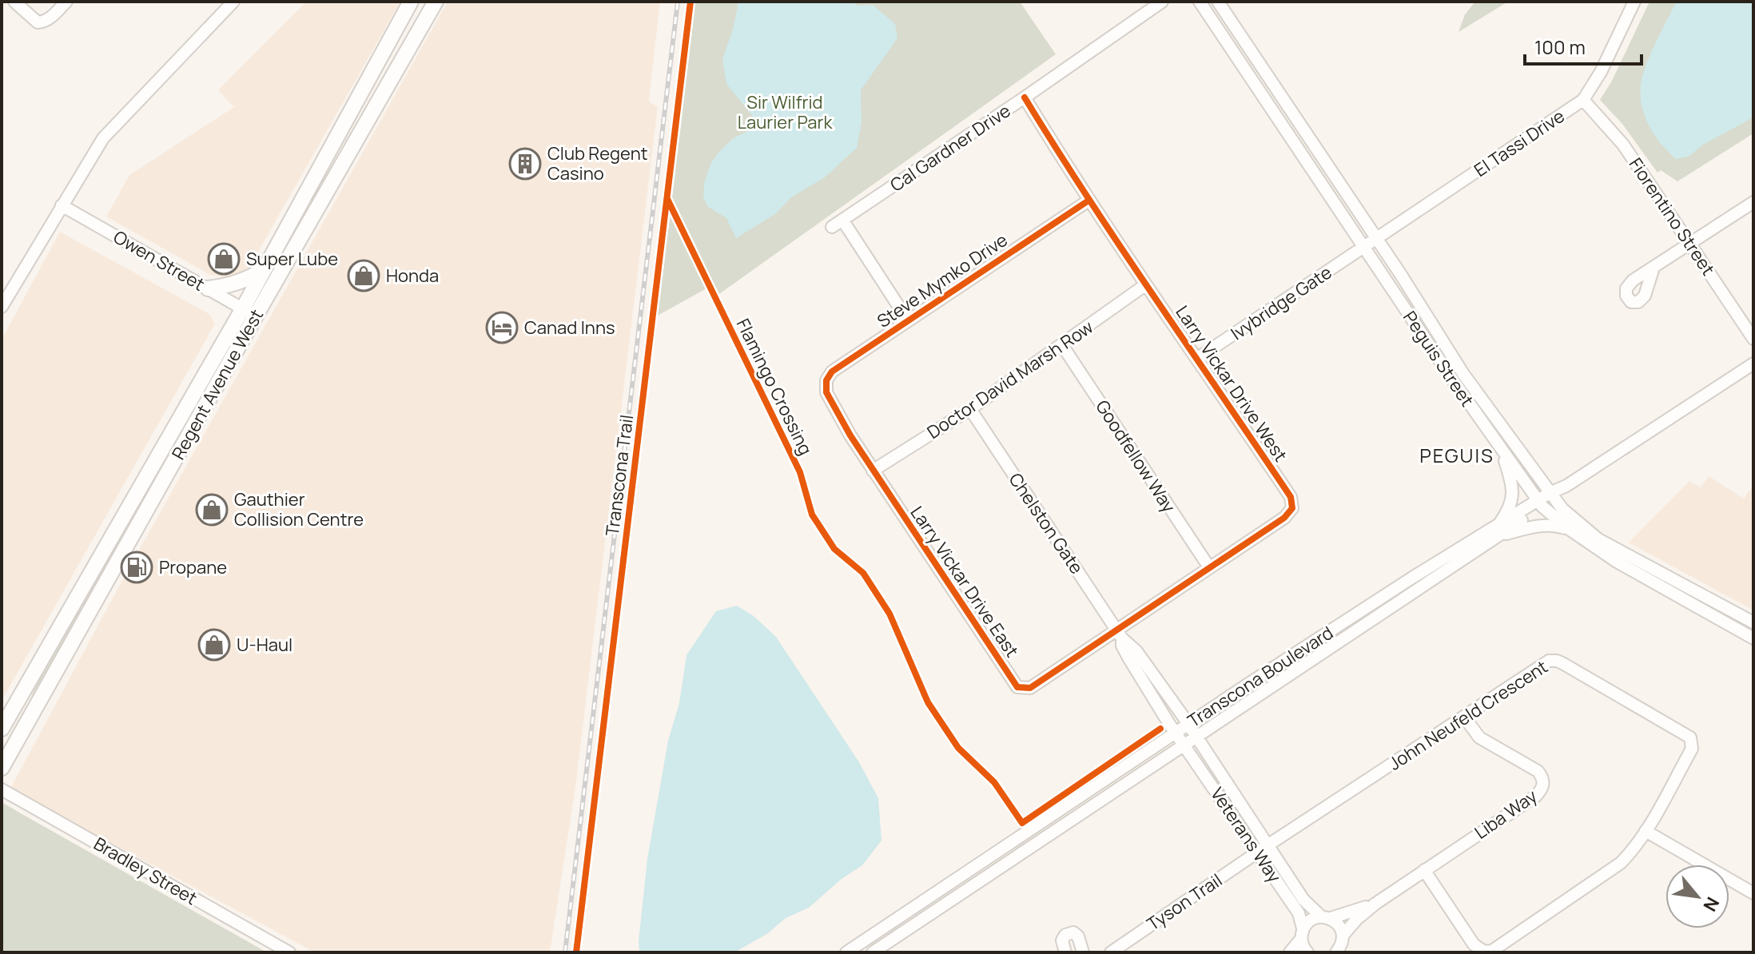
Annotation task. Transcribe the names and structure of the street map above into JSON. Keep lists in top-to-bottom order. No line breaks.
{"streets":{"main road":["Regent Avenue West"],"street":["El Tassi Drive","Cal Gardner Drive","Fiorentino Street","Owen Street","Steve Mymko Drive","Ivybridge Gate","Peguis Street","Doctor David Marsh Row","Larry Vickar Drive West","Goodfellow Way","Chelston Gate","Larry Vickar Drive East","Transcona Boulevard","John Neufeld Crescent","Liba Way","Veterans Way","Bradley Street","Tyson Trail"],"cycle path":["Flamingo Crossing","Transcona Trail"]},"crossings":[["El Tassi Drive","Fiorentino Street"],["El Tassi Drive","Ivybridge Gate"],["El Tassi Drive","Peguis Street"],["Cal Gardner Drive","Larry Vickar Drive West"],["Owen Street","Regent Avenue West"],["Steve Mymko Drive","Larry Vickar Drive West"],["Steve Mymko Drive","Larry Vickar Drive East"],["Ivybridge Gate","Peguis Street"],["Ivybridge Gate","Larry Vickar Drive West"],["Peguis Street","Transcona Boulevard"],["Doctor David Marsh Row","Larry Vickar Drive West"],["Doctor David Marsh Row","Goodfellow Way"],["Doctor David Marsh Row","Chelston Gate"],["Doctor David Marsh Row","Larry Vickar Drive East"],["Larry Vickar Drive West","Goodfellow Way"],["Larry Vickar Drive West","Chelston Gate"],["Larry Vickar Drive West","Larry Vickar Drive East"],["Chelston Gate","Larry Vickar Drive East"],["Chelston Gate","Transcona Boulevard"],["Chelston Gate","Veterans Way"],["Transcona Boulevard","Veterans Way"],["John Neufeld Crescent","Liba Way"],["John Neufeld Crescent","Veterans Way"],["John Neufeld Crescent","Tyson Trail"],["Liba Way","Veterans Way"],["Veterans Way","Tyson Trail"]],"districts":["PEGUIS"],"parks":["Sir Wilfrid Laurier Park"],"places":{"building":["Club Regent Casino"],"shop":["Super Lube","Honda","Gauthier Collision Centre","U-Haul"],"hotel":["Canad Inns"],"fuel station":["Propane"]},"scale_bar":"100 m","north":"bottom right"}
